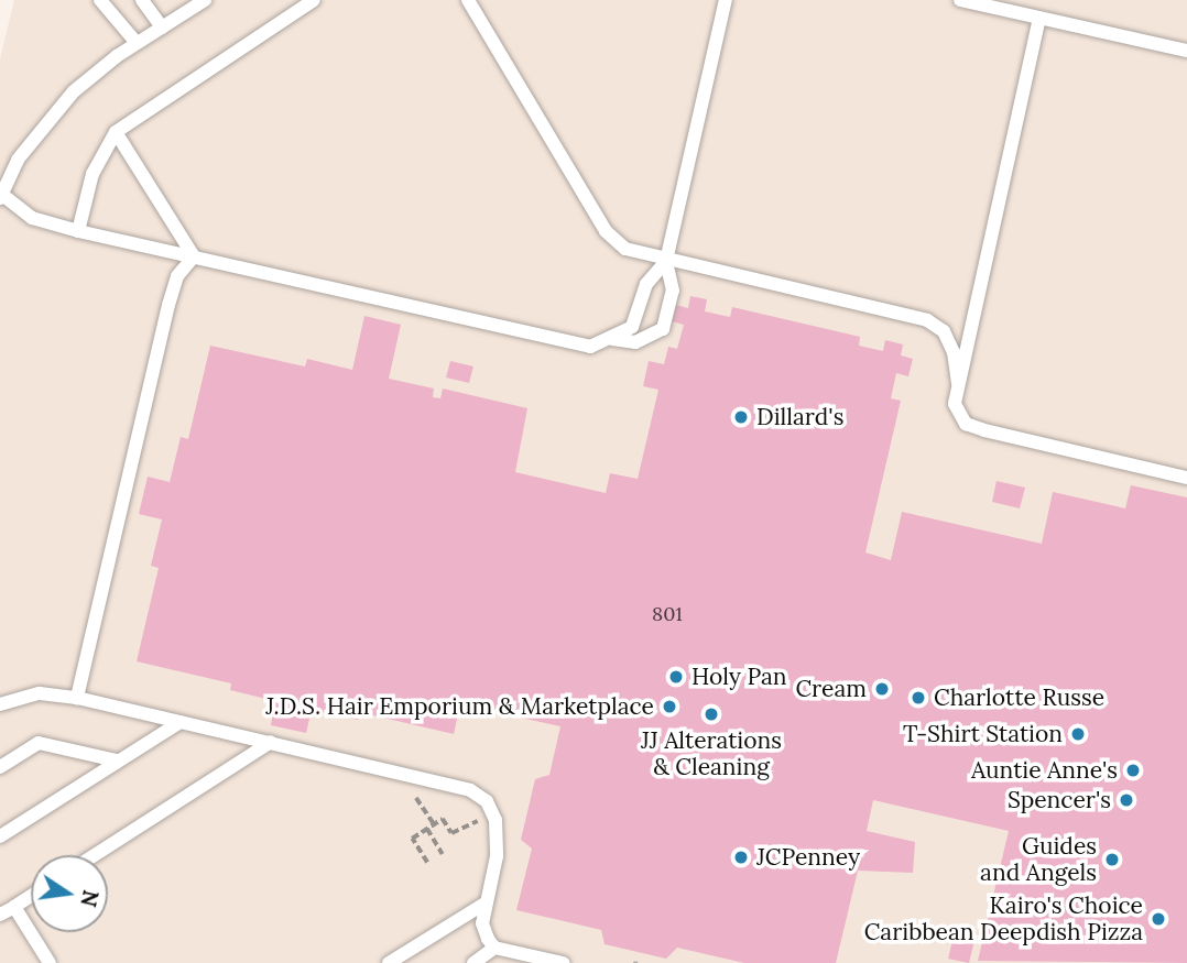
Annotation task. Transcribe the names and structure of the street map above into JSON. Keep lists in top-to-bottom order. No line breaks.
{"places":["Dillard's","Holy Pan","Cream","Charlotte Russe","J.D.S. Hair Emporium & Marketplace","JJ Alterations & Cleaning","T-Shirt Station","Auntie Anne's","Spencer's","JCPenney","Guides and Angels","Kairo's Choice Caribbean Deepdish Pizza"],"house_numbers":["801"],"north":"right"}
